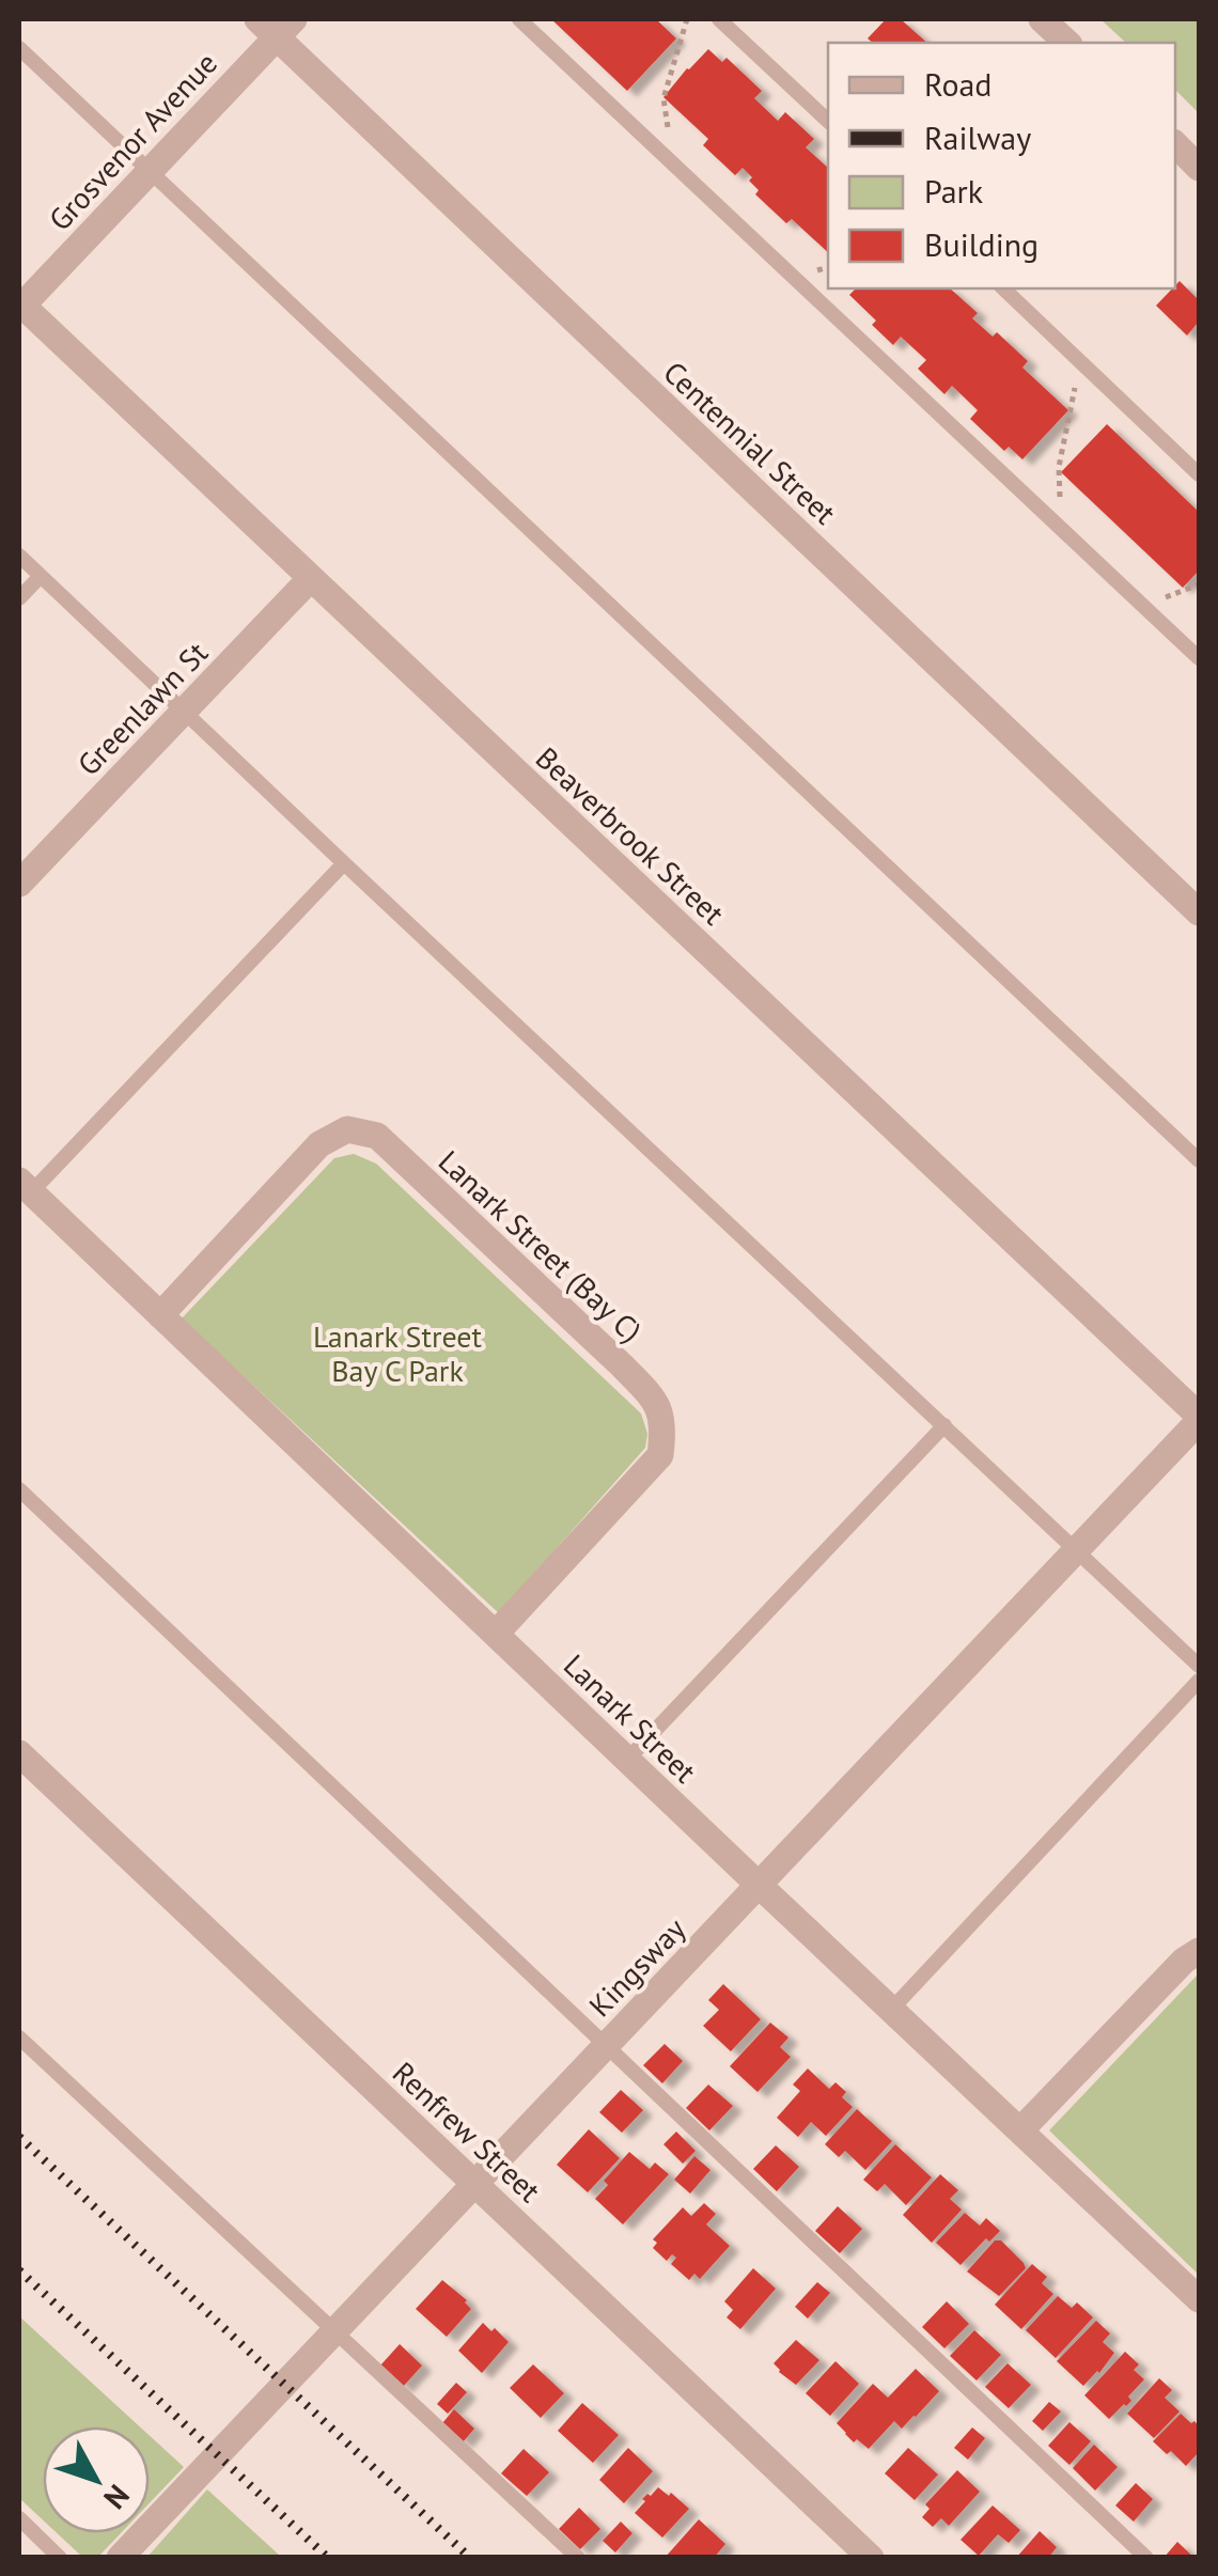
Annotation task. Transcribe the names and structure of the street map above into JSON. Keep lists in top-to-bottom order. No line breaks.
{"streets":{"street":["Grosvenor Avenue","Centennial Street","Greenlawn St","Beaverbrook Street","Lanark Street (Bay C)","Lanark Street","Kingsway","Renfrew Street"]},"crossings":[["Grosvenor Avenue","Centennial Street"],["Grosvenor Avenue","Beaverbrook Street"],["Greenlawn St","Beaverbrook Street"],["Beaverbrook Street","Kingsway"],["Lanark Street (Bay C)","Lanark Street"],["Lanark Street","Kingsway"],["Kingsway","Renfrew Street"]],"parks":["Lanark Street Bay C Park"],"legend":["Road","Railway","Park","Building"],"north":"bottom right"}
